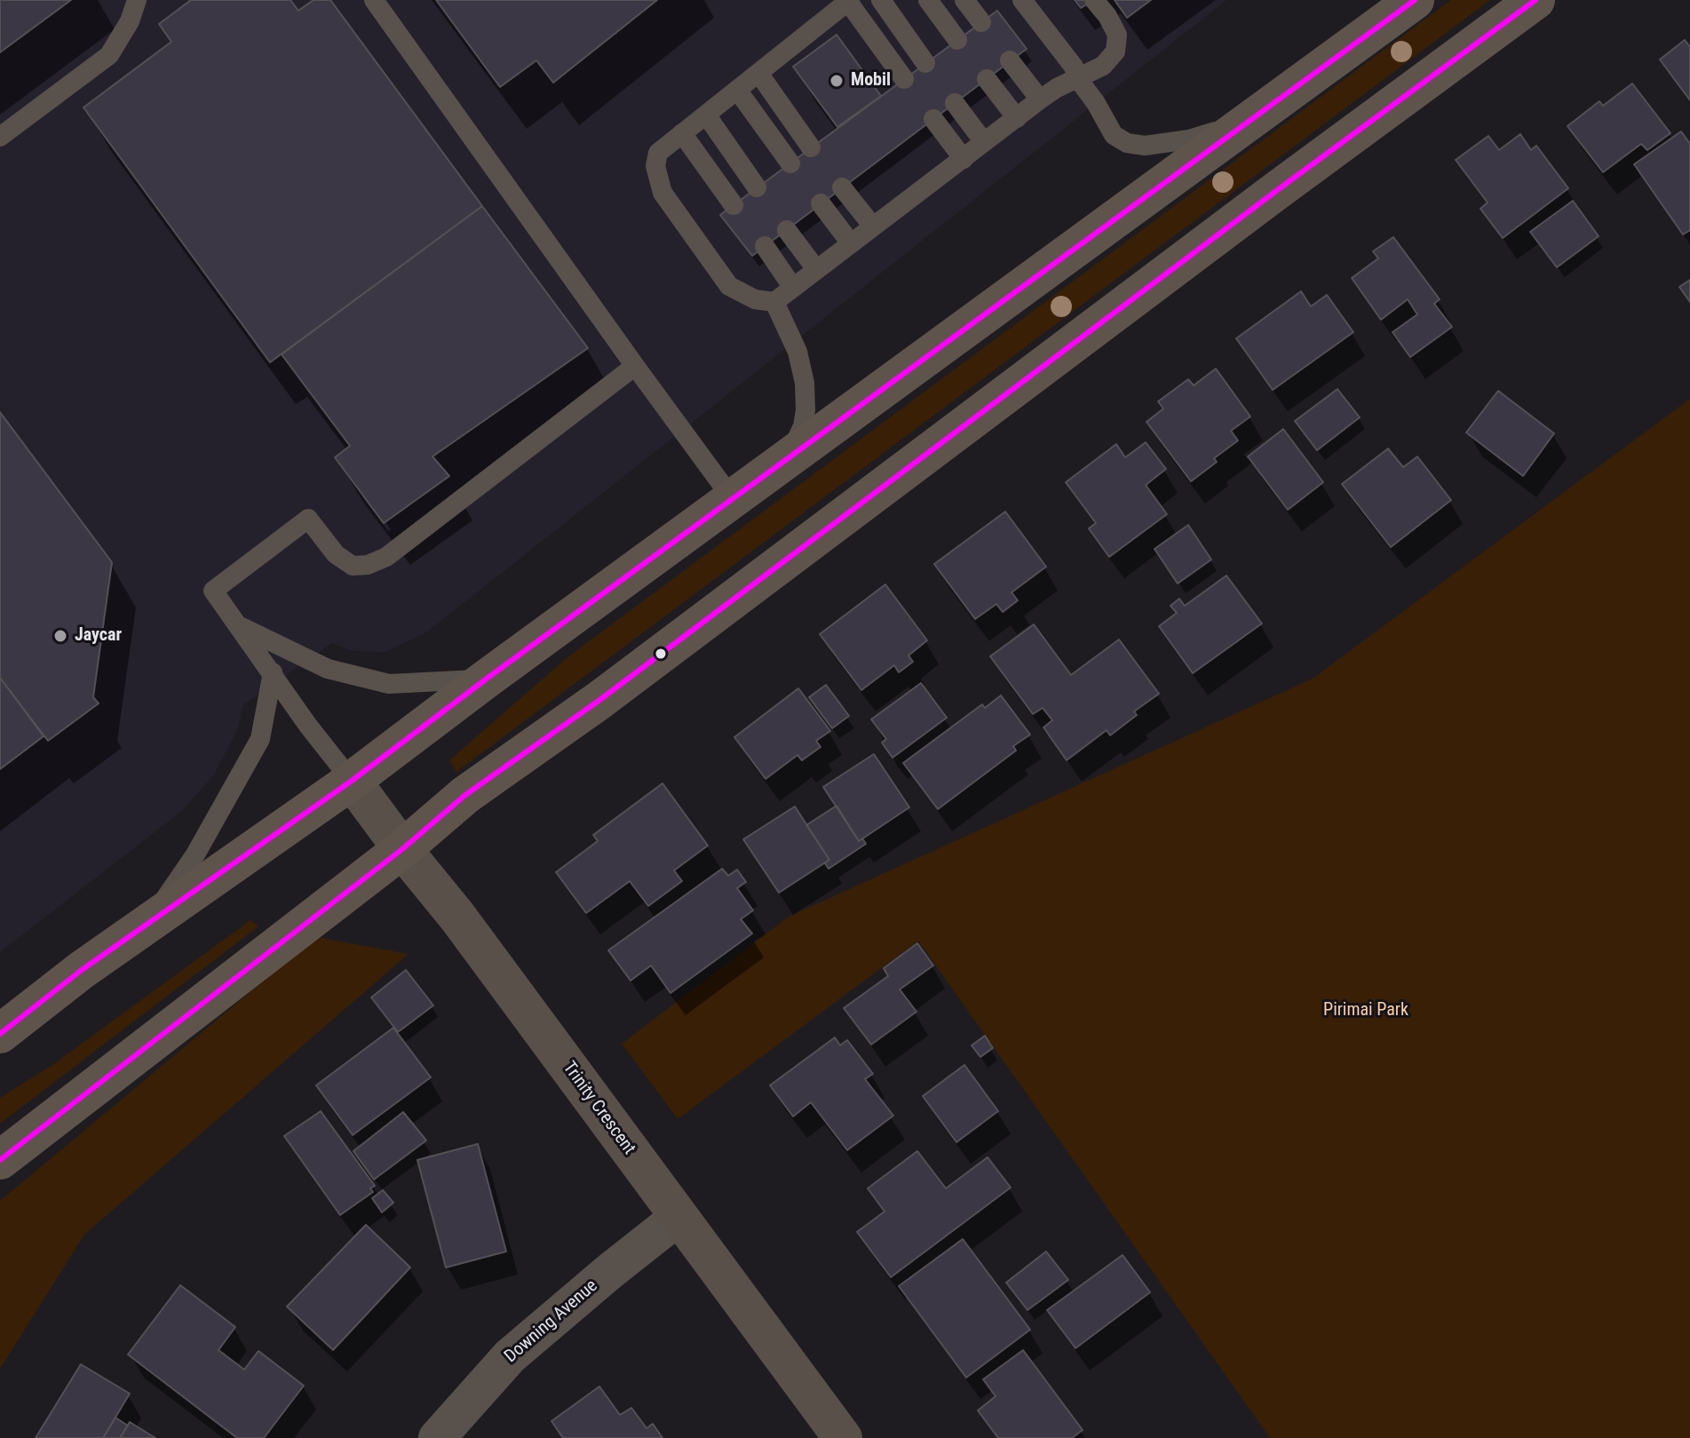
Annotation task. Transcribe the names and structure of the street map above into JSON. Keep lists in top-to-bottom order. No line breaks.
{"streets":{"street":["Trinity Crescent","Downing Avenue"]},"crossings":[["Trinity Crescent","Downing Avenue"]],"parks":["Pirimai Park"],"places":["Mobil","Jaycar"]}
